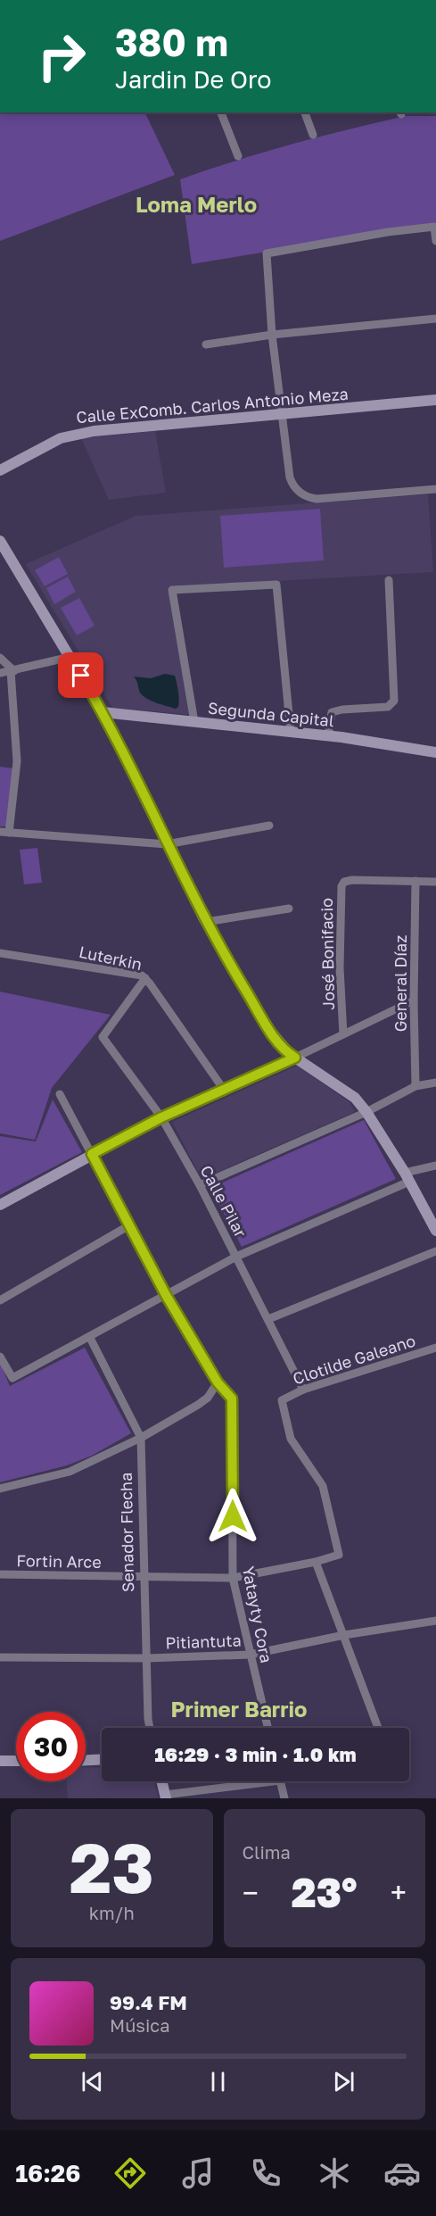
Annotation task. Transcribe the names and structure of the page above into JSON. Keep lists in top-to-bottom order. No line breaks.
{"streets":{"street":["Calle ExComb. Carlos Antonio Meza","Segunda Capital","José Bonifacio","Luterkin","General Díaz","Calle Pilar","Clotilde Galeano","Senador Flecha","Fortin Arce","Yatayty Cora","Pitiantuta"]},"crossings":[["José Bonifacio","General Díaz"],["Luterkin","Calle Pilar"],["Calle Pilar","Clotilde Galeano"],["Clotilde Galeano","Fortin Arce"],["Senador Flecha","Fortin Arce"],["Senador Flecha","Pitiantuta"],["Fortin Arce","Yatayty Cora"],["Yatayty Cora","Pitiantuta"]],"districts":["Loma Merlo","Primer Barrio"],"page":{"turn":["380 m","Jardin De Oro"],"limit":"30","trip":"16:29 · 3 min · 1.0 km","tile":[["23","km/h"],"Clima"],"heat":["−","23°","+"],"song":["99.4 FM","Música"],"tabs":"16:26"}}
